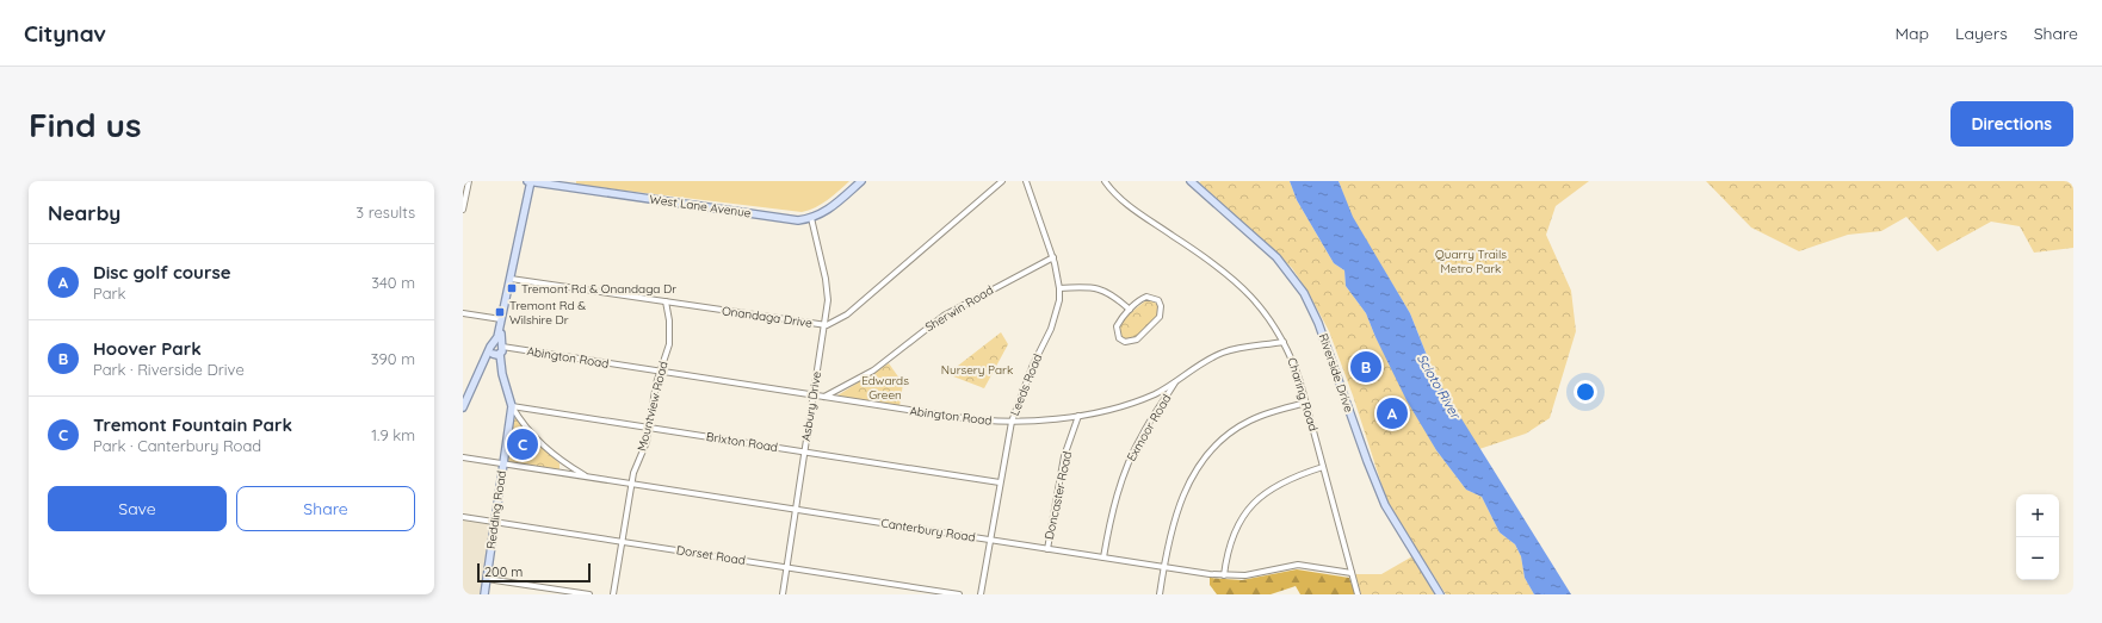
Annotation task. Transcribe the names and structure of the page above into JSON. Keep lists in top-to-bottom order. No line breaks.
{"streets":{"main road":["West Lane Avenue","Riverside Drive","Redding Road"],"street":["Sherwin Road","Onandaga Drive","Abington Road","Leeds Road","Charing Road","Mountview Road","Asbury Drive","Exmoor Road","Brixton Road","Doncaster Road","Canterbury Road","Dorset Road"]},"crossings":[["West Lane Avenue","Asbury Drive"],["West Lane Avenue","Redding Road"],["Sherwin Road","Abington Road"],["Sherwin Road","Leeds Road"],["Onandaga Drive","Mountview Road"],["Onandaga Drive","Asbury Drive"],["Onandaga Drive","Redding Road"],["Abington Road","Leeds Road"],["Abington Road","Charing Road"],["Abington Road","Mountview Road"],["Abington Road","Asbury Drive"],["Abington Road","Exmoor Road"],["Abington Road","Doncaster Road"],["Abington Road","Redding Road"],["Leeds Road","Brixton Road"],["Leeds Road","Canterbury Road"],["Charing Road","Canterbury Road"],["Mountview Road","Brixton Road"],["Mountview Road","Canterbury Road"],["Mountview Road","Dorset Road"],["Asbury Drive","Brixton Road"],["Asbury Drive","Canterbury Road"],["Asbury Drive","Dorset Road"],["Exmoor Road","Canterbury Road"],["Brixton Road","Redding Road"],["Brixton Road","Canterbury Road"],["Doncaster Road","Canterbury Road"],["Redding Road","Canterbury Road"],["Redding Road","Dorset Road"]],"water":["Scioto River"],"parks":["Quarry Trails Metro Park","Nursery Park","Edwards Green"],"places":{"transit":["Tremont Rd & Onandaga Dr","Tremont Rd & Wilshire Dr"]},"scale_bar":"200 m","page":{"header":"Citynav","nav":["Map","Layers","Share"],"buttons":["Directions",["Save","Share"]],"title":"Find us","heading":["Nearby","3 results"],"list":[{"mark":"A","name":"Disc golf course","note":"Park","value":"340 m"},{"mark":"B","name":"Hoover Park","note":"Park · Riverside Drive","value":"390 m"},{"mark":"C","name":"Tremont Fountain Park","note":"Park · Canterbury Road","value":"1.9 km"}],"pins":["B","A","C"],"map_buttons":["+","−"],"scale":"200 m"}}
